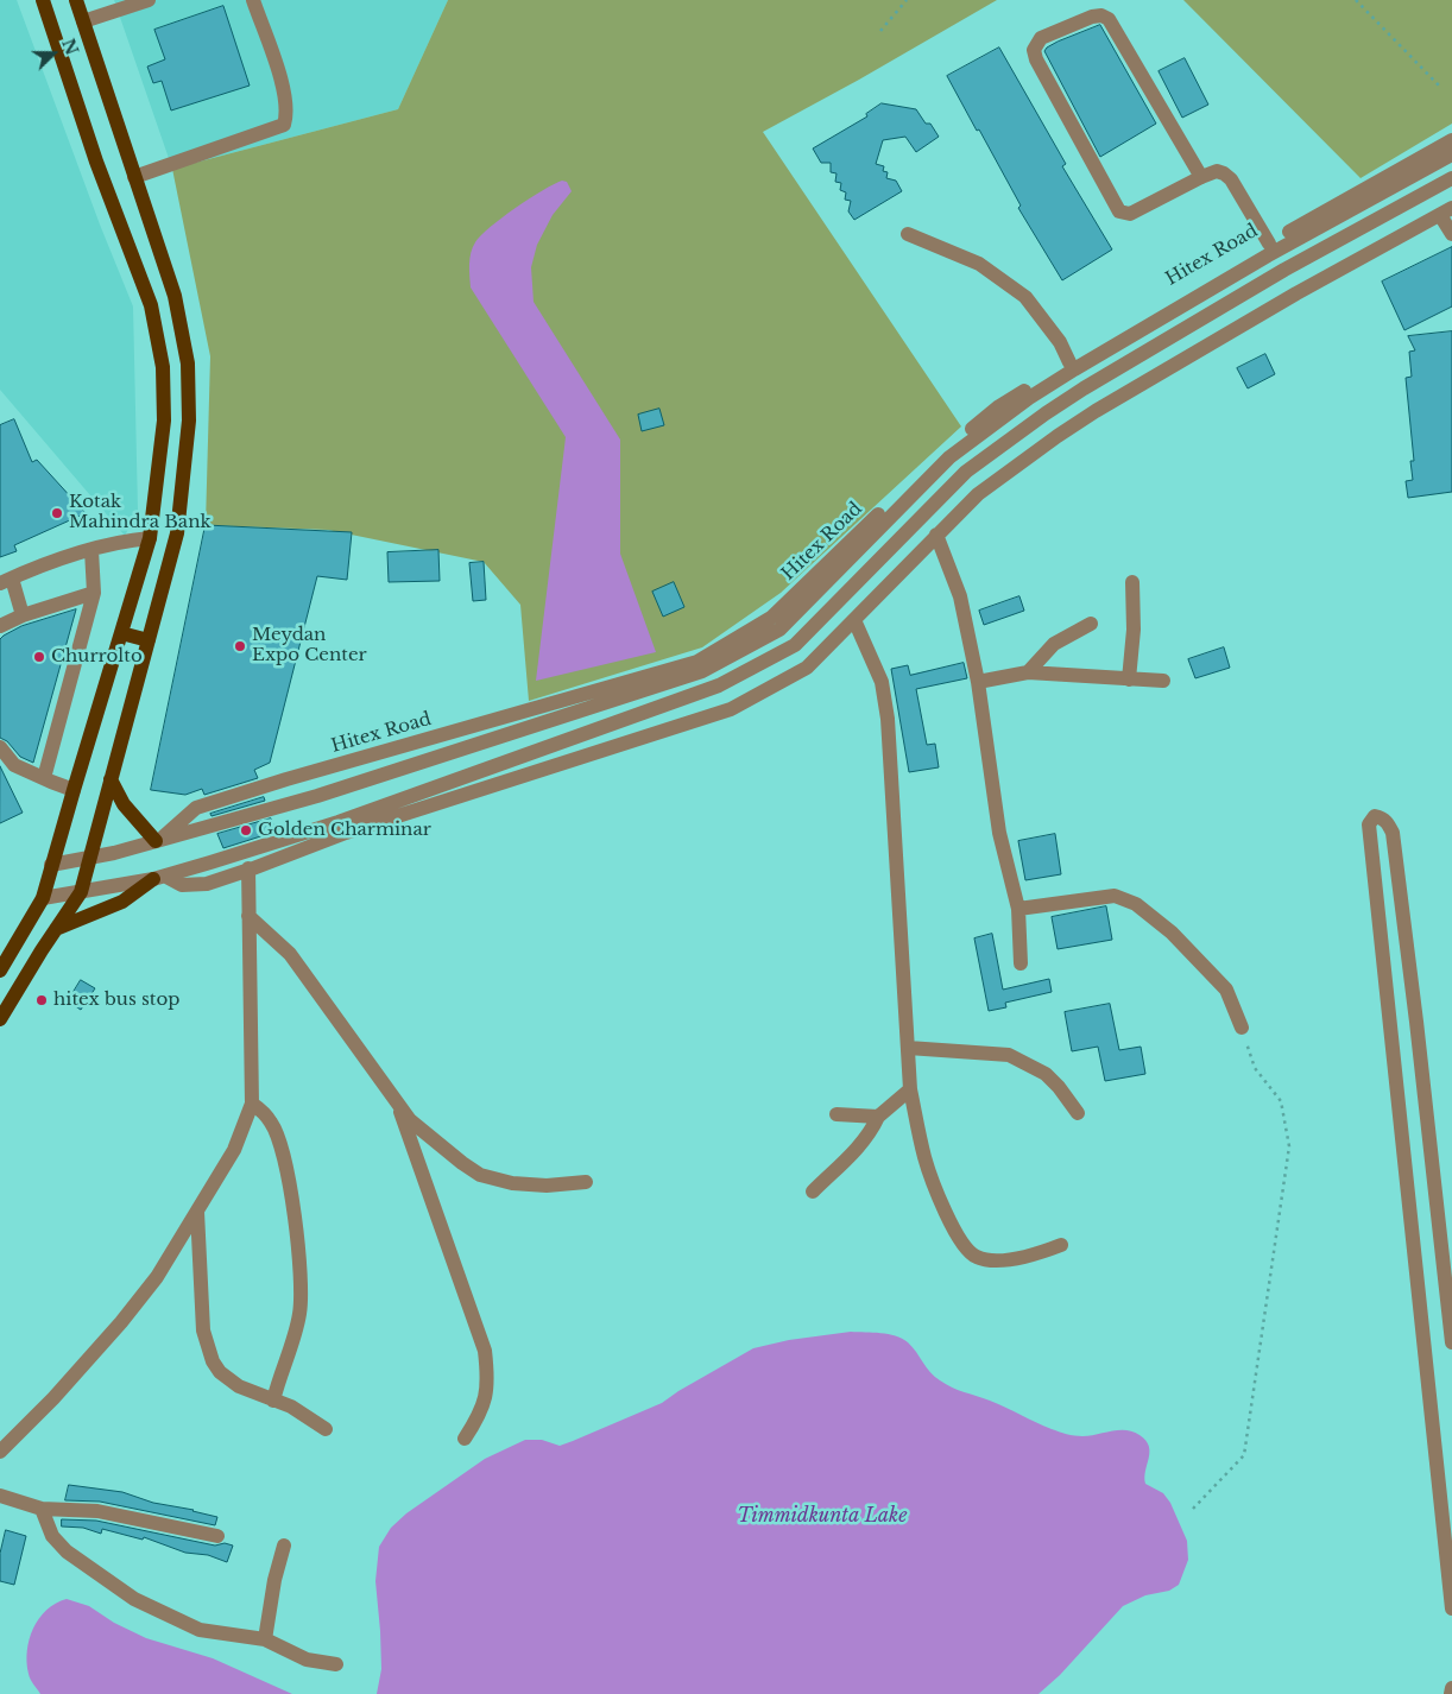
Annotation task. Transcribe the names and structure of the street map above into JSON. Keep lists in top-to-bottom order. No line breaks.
{"streets":{"street":["Hitex Road"]},"water":["Timmidkunta Lake"],"places":["Kotak Mahindra Bank","Meydan Expo Center","Churrolto","Golden Charminar","hitex bus stop"],"north":"right"}
